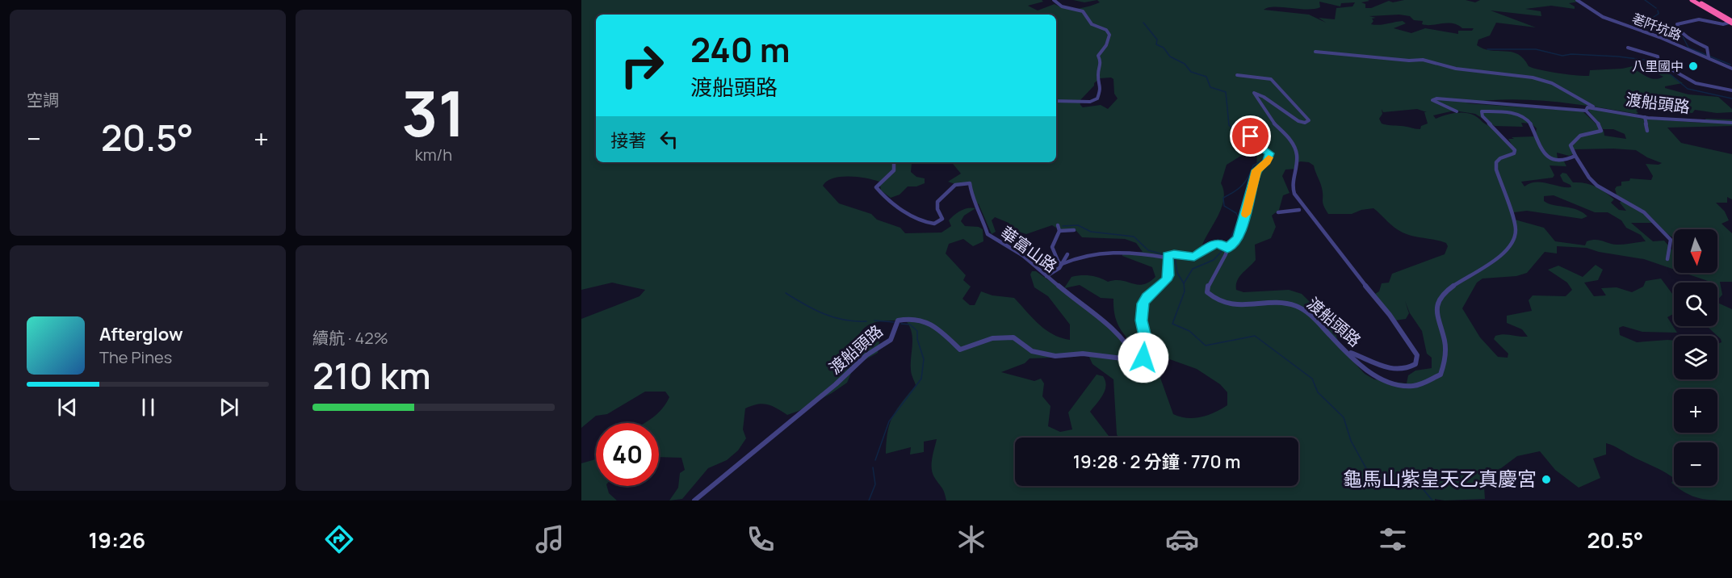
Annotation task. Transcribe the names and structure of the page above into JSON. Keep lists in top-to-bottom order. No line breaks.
{"streets":{"street":["荖阡坑路","渡船頭路","華富山路"]},"crossings":[["渡船頭路","華富山路"]],"places":["八里國中","龜馬山紫皇天乙真慶宮"],"north":"bottom","page":{"tile":["空調",["31","km/h"],["續航 · 42%","210 km"]],"turn":["240 m","渡船頭路"],"then":"接著","heat":["−","20.5°","+"],"map_buttons":["+","−"],"song":["Afterglow","The Pines"],"limit":"40","trip":"19:28 · 2 分鐘 · 770 m","tabs":["19:26","20.5°"]}}
